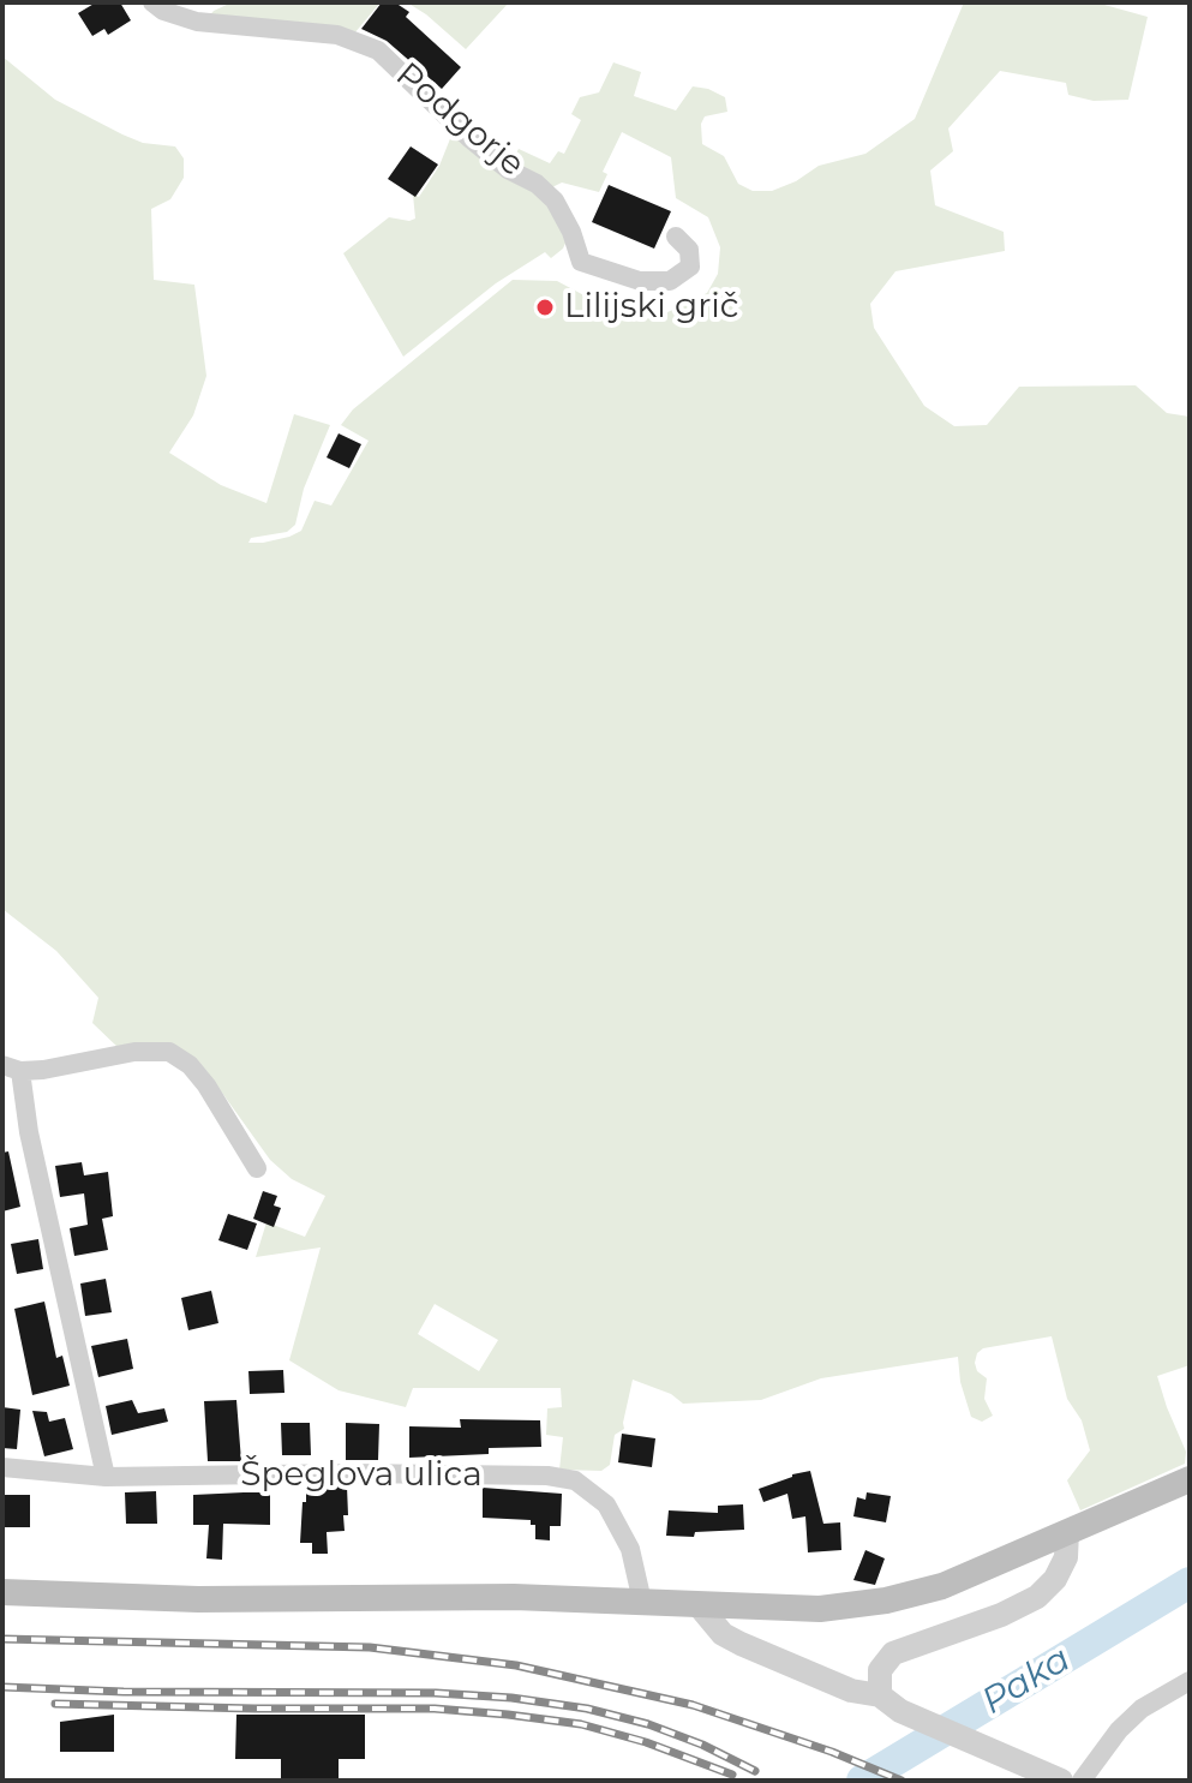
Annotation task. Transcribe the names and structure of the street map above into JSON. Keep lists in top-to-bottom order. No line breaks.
{"streets":{"street":["Podgorje","Špeglova ulica"]},"water":["Paka"],"places":["Lilijski grič"]}
